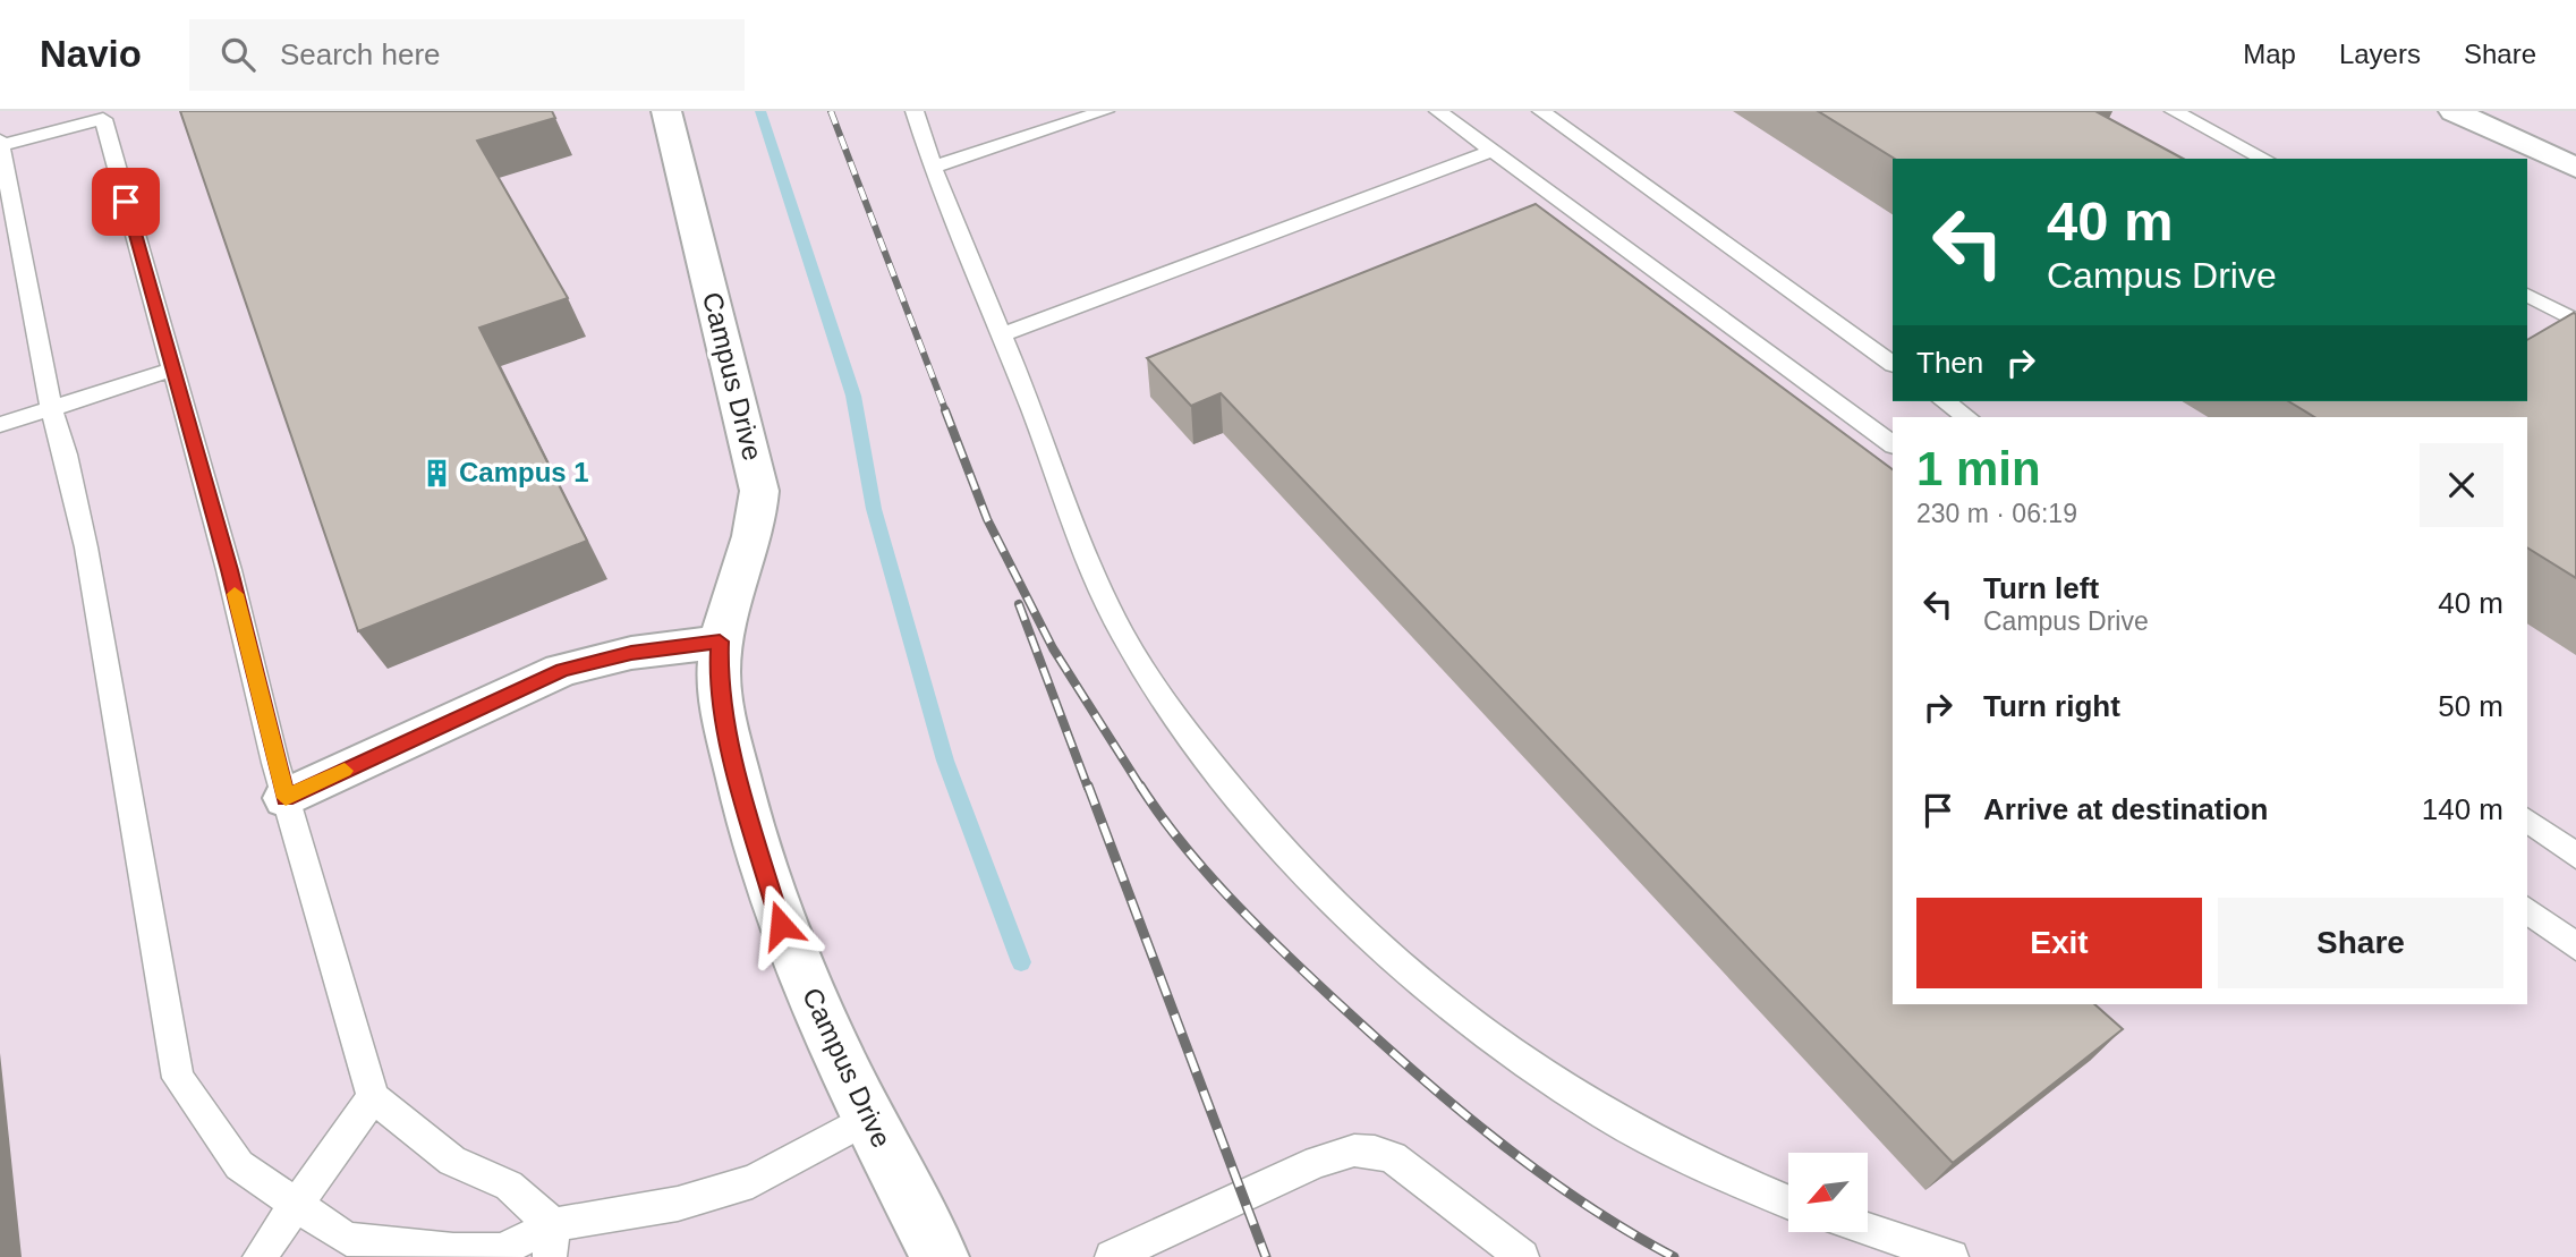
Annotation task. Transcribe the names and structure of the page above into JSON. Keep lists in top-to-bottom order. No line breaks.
{"streets":{"street":["Campus Drive"]},"places":{"building":["Campus 1"]},"north":"bottom left","page":{"header":"Navio","search":"Search here","nav":["Map","Layers","Share"],"turn":["40 m","Campus Drive"],"then":"Then","heading":["1 min","230 m · 06:19"],"list":[{"name":"Turn left","note":"Campus Drive","value":"40 m"},{"name":"Turn right","value":"50 m"},{"name":"Arrive at destination","value":"140 m"}],"buttons":["Exit","Share"]}}
